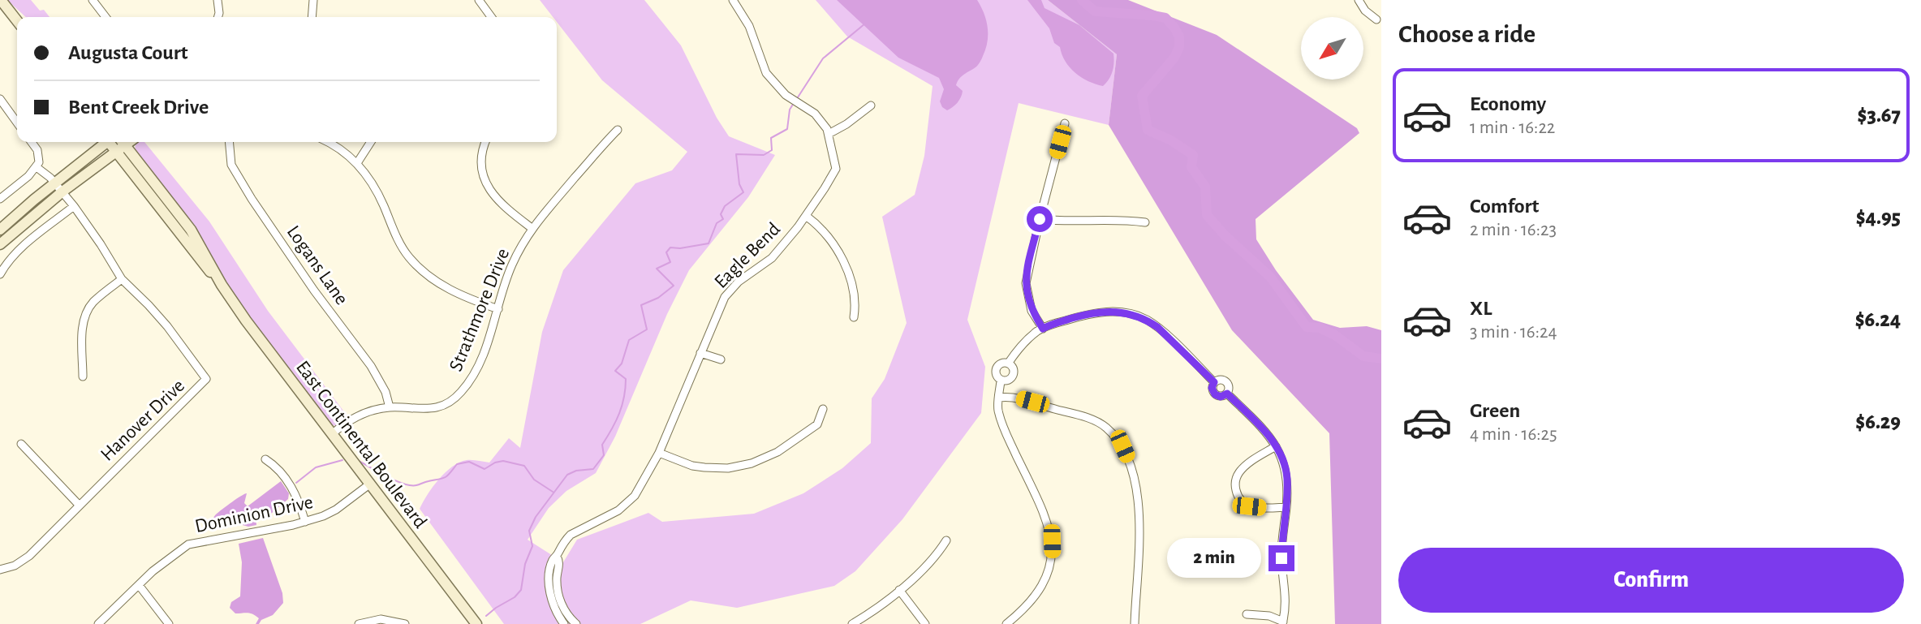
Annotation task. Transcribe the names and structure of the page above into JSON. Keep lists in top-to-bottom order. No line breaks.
{"streets":{"main road":["East Continental Boulevard"],"street":["Eagle Bend","Logans Lane","Strathmore Drive","Hanover Drive","Dominion Drive"]},"crossings":[["Logans Lane","Strathmore Drive"],["Strathmore Drive","East Continental Boulevard"],["East Continental Boulevard","Dominion Drive"]],"north":"bottom left","page":{"heading":"Choose a ride","banner":["Augusta Court","Bent Creek Drive"],"list":[{"name":"Economy","note":"1 min · 16:22","value":"$3.67"},{"name":"Comfort","note":"2 min · 16:23","value":"$4.95"},{"name":"XL","note":"3 min · 16:24","value":"$6.24"},{"name":"Green","note":"4 min · 16:25","value":"$6.29"}],"buttons":"Confirm","bubble":"2 min"}}
